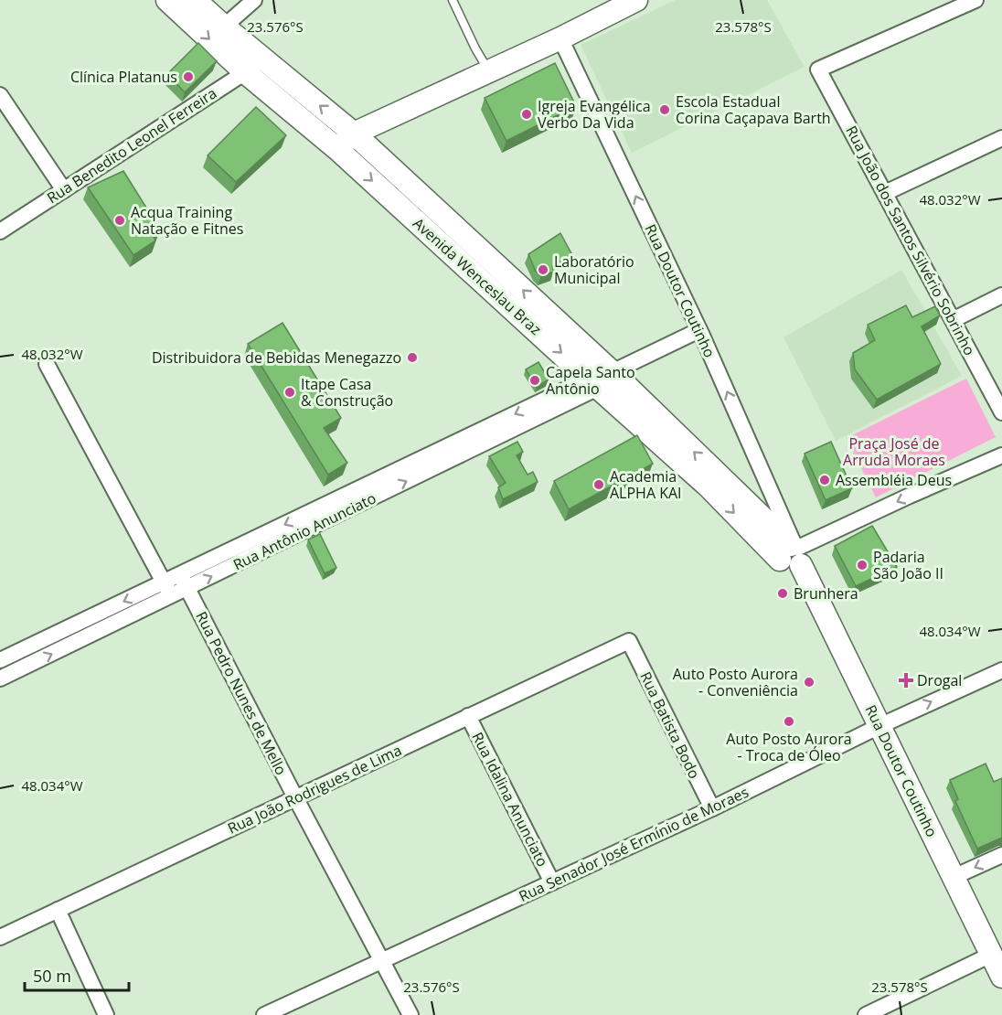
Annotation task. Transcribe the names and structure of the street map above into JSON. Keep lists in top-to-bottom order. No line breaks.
{"streets":{"main road":["Avenida Wenceslau Braz","Rua Doutor Coutinho"],"street":["Rua Benedito Leonel Ferreira","Rua João dos Santos Silvério Sobrinho","Rua Antônio Anunciato","Rua Pedro Nunes de Mello","Rua Batista Bodo","Rua João Rodrigues de Lima","Rua Idalina Anunciato","Rua Senador José Ermínio de Moraes"]},"crossings":[["Rua Benedito Leonel Ferreira","Avenida Wenceslau Braz"],["Avenida Wenceslau Braz","Rua Doutor Coutinho"],["Avenida Wenceslau Braz","Rua Antônio Anunciato"],["Rua Doutor Coutinho","Rua Antônio Anunciato"],["Rua Doutor Coutinho","Rua Senador José Ermínio de Moraes"],["Rua Antônio Anunciato","Rua Pedro Nunes de Mello"],["Rua Pedro Nunes de Mello","Rua João Rodrigues de Lima"],["Rua Pedro Nunes de Mello","Rua Senador José Ermínio de Moraes"],["Rua Batista Bodo","Rua João Rodrigues de Lima"],["Rua Batista Bodo","Rua Senador José Ermínio de Moraes"],["Rua João Rodrigues de Lima","Rua Idalina Anunciato"],["Rua Idalina Anunciato","Rua Senador José Ermínio de Moraes"]],"one_way":["Rua Doutor Coutinho"],"parks":["Praça José de Arruda Moraes"],"places":{"other":["Clínica Platanus","Escola Estadual Corina Caçapava Barth","Igreja Evangélica Verbo Da Vida","Acqua Training Natação e Fitnes","Laboratório Municipal","Distribuidora de Bebidas Menegazzo","Capela Santo Antônio","Itape Casa & Construção","Assembléia Deus","Academia ALPHA KAI","Padaria São João II","Brunhera","Auto Posto Aurora - Conveniência","Auto Posto Aurora - Troca de Óleo"],"health":["Drogal"]},"scale_bar":"50 m","coordinates":["23.576°S","23.578°S","48.032°W","48.034°W"]}
